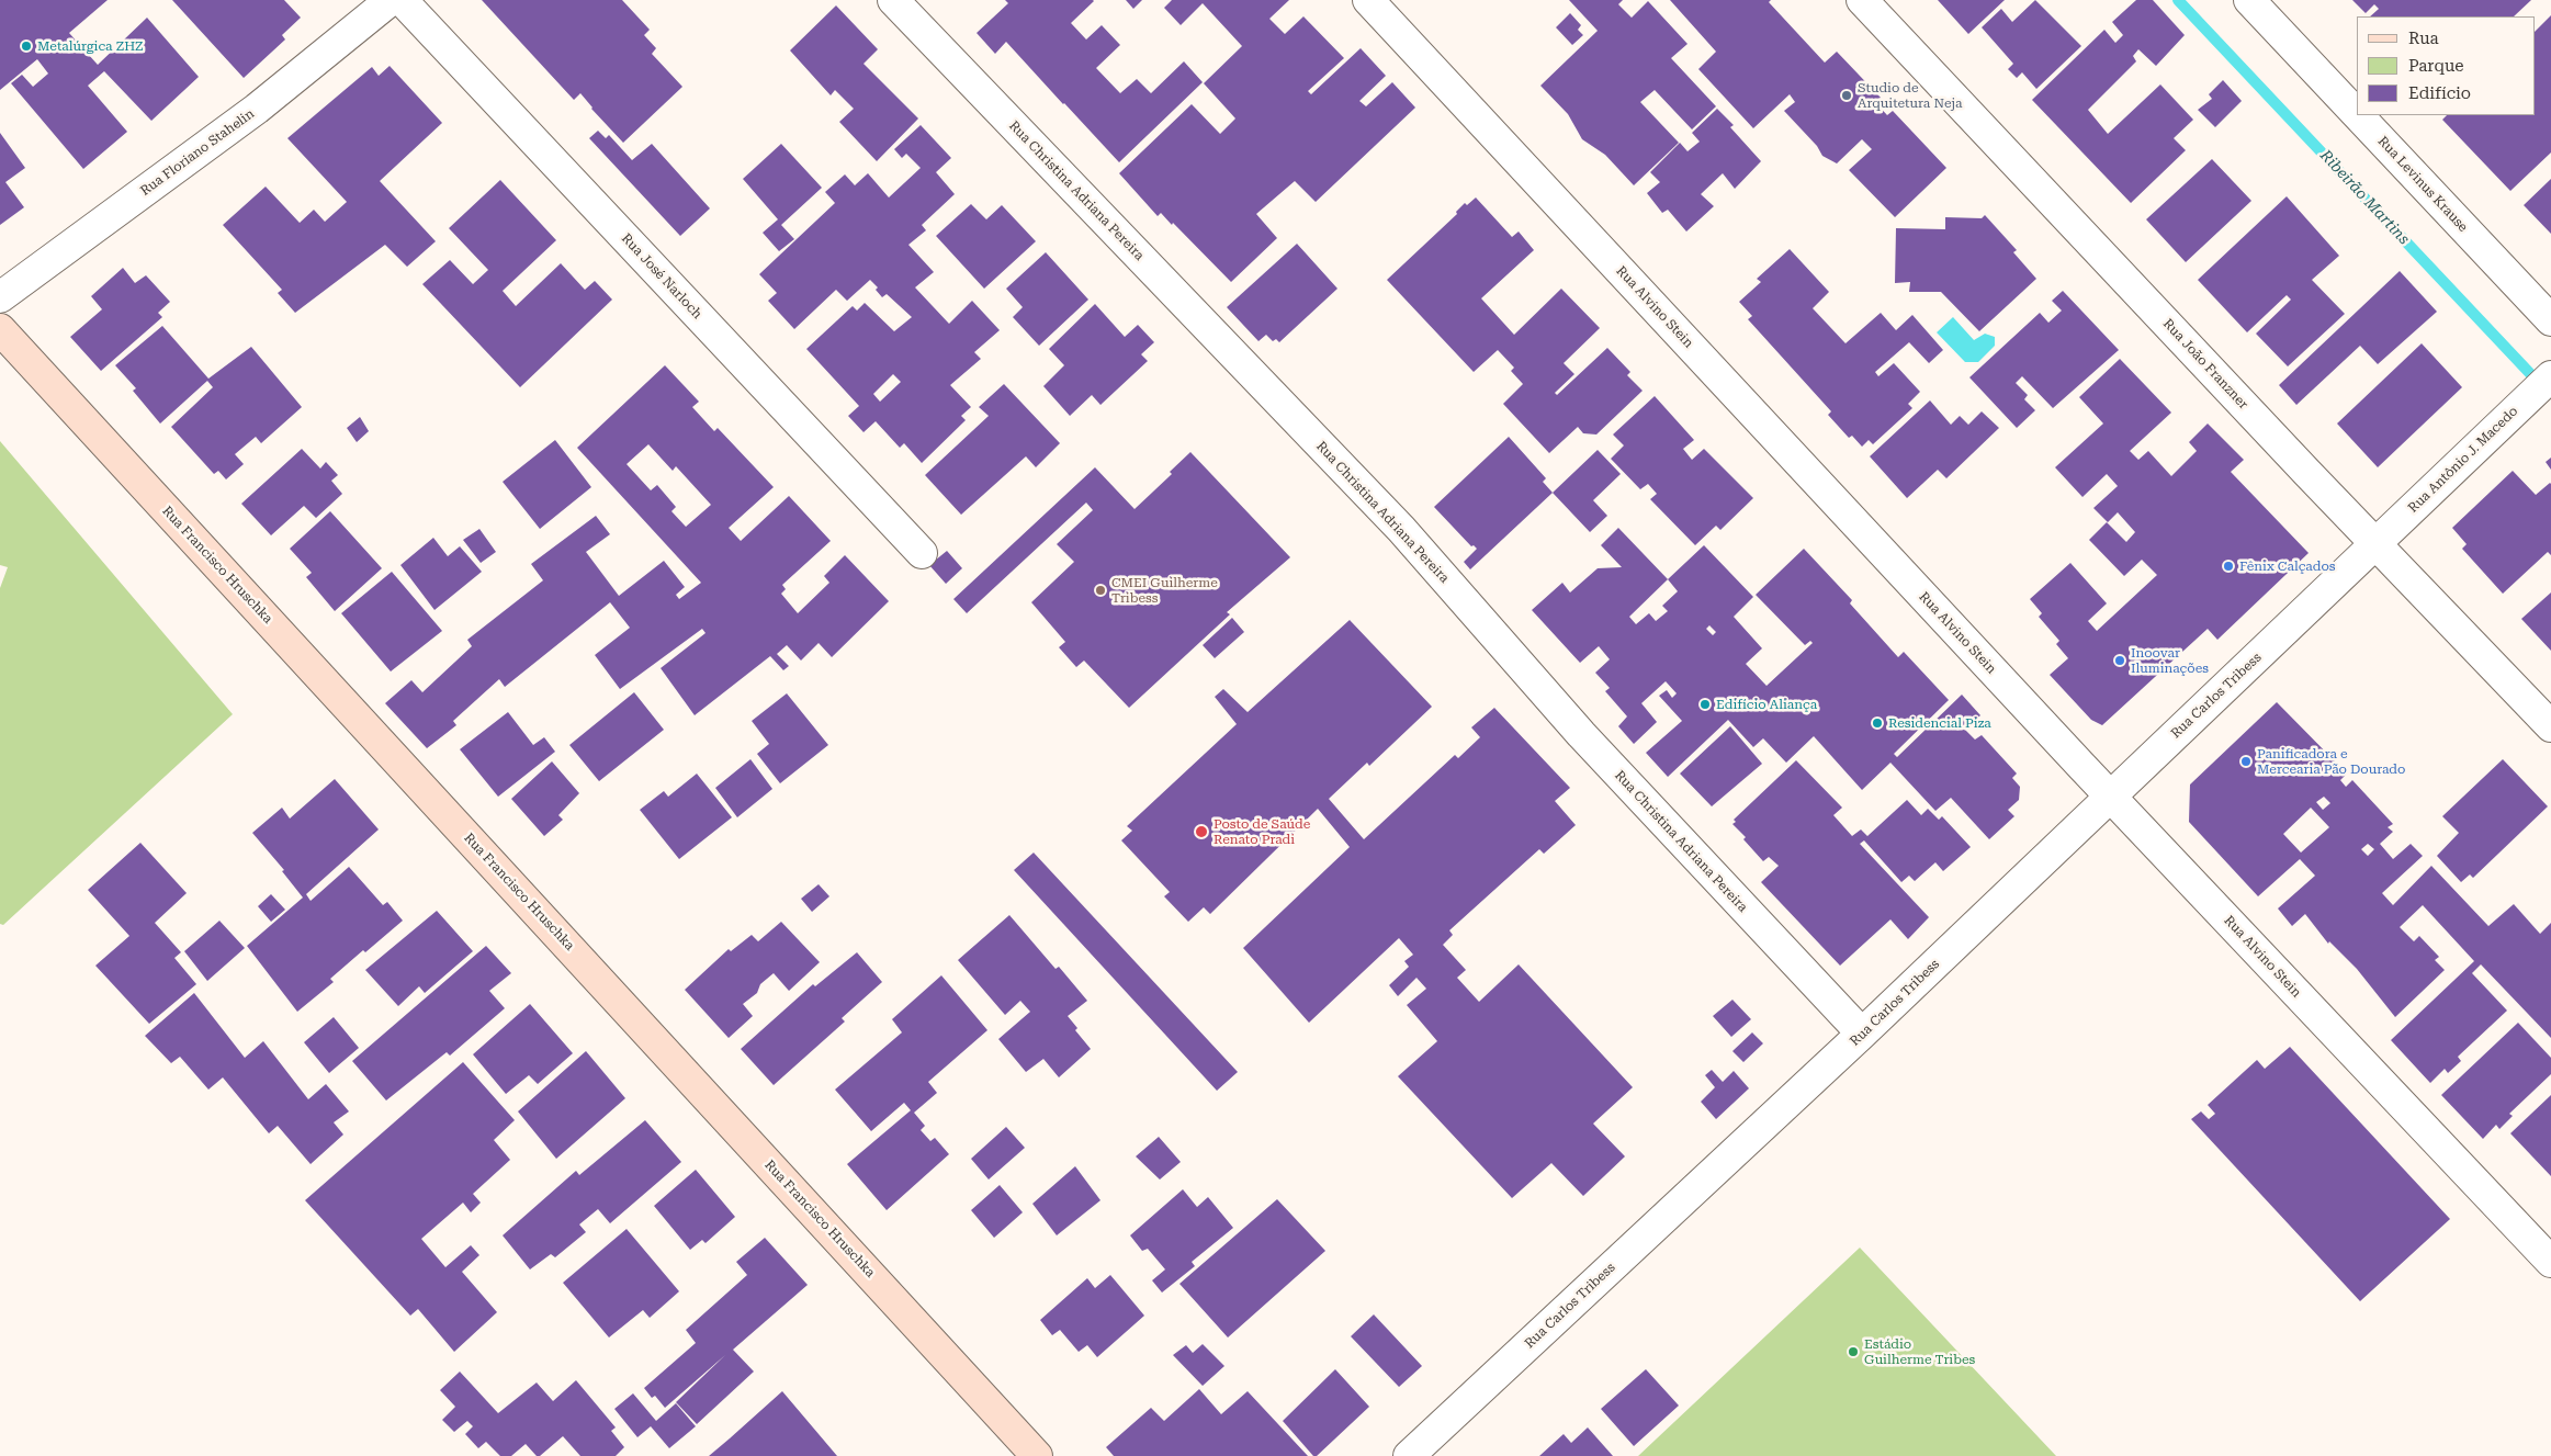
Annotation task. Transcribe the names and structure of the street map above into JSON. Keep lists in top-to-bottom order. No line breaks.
{"streets":{"main road":["Rua Francisco Hruschka"],"street":["Rua Floriano Stahelin","Rua Levinus Krause","Rua Christina Adriana Pereira","Rua José Narloch","Rua Alvino Stein","Rua João Franzner","Rua Antônio J. Macedo","Rua Carlos Tribess"]},"crossings":[["Rua Christina Adriana Pereira","Rua Carlos Tribess"],["Rua Alvino Stein","Rua Carlos Tribess"],["Rua João Franzner","Rua Antônio J. Macedo"],["Rua João Franzner","Rua Carlos Tribess"],["Rua Antônio J. Macedo","Rua Carlos Tribess"]],"water":["Ribeirão Martins"],"places":["Metalúrgica ZHZ","Studio de Arquitetura Neja","Fênix Calçados","CMEI Guilherme Tribess","Inoovar Iluminações","Edifício Aliança","Residencial Piza","Panificadora e Mercearia Pão Dourado","Posto de Saúde Renato Pradi","Estádio Guilherme Tribes"],"legend":["Rua","Parque","Edifício"]}
